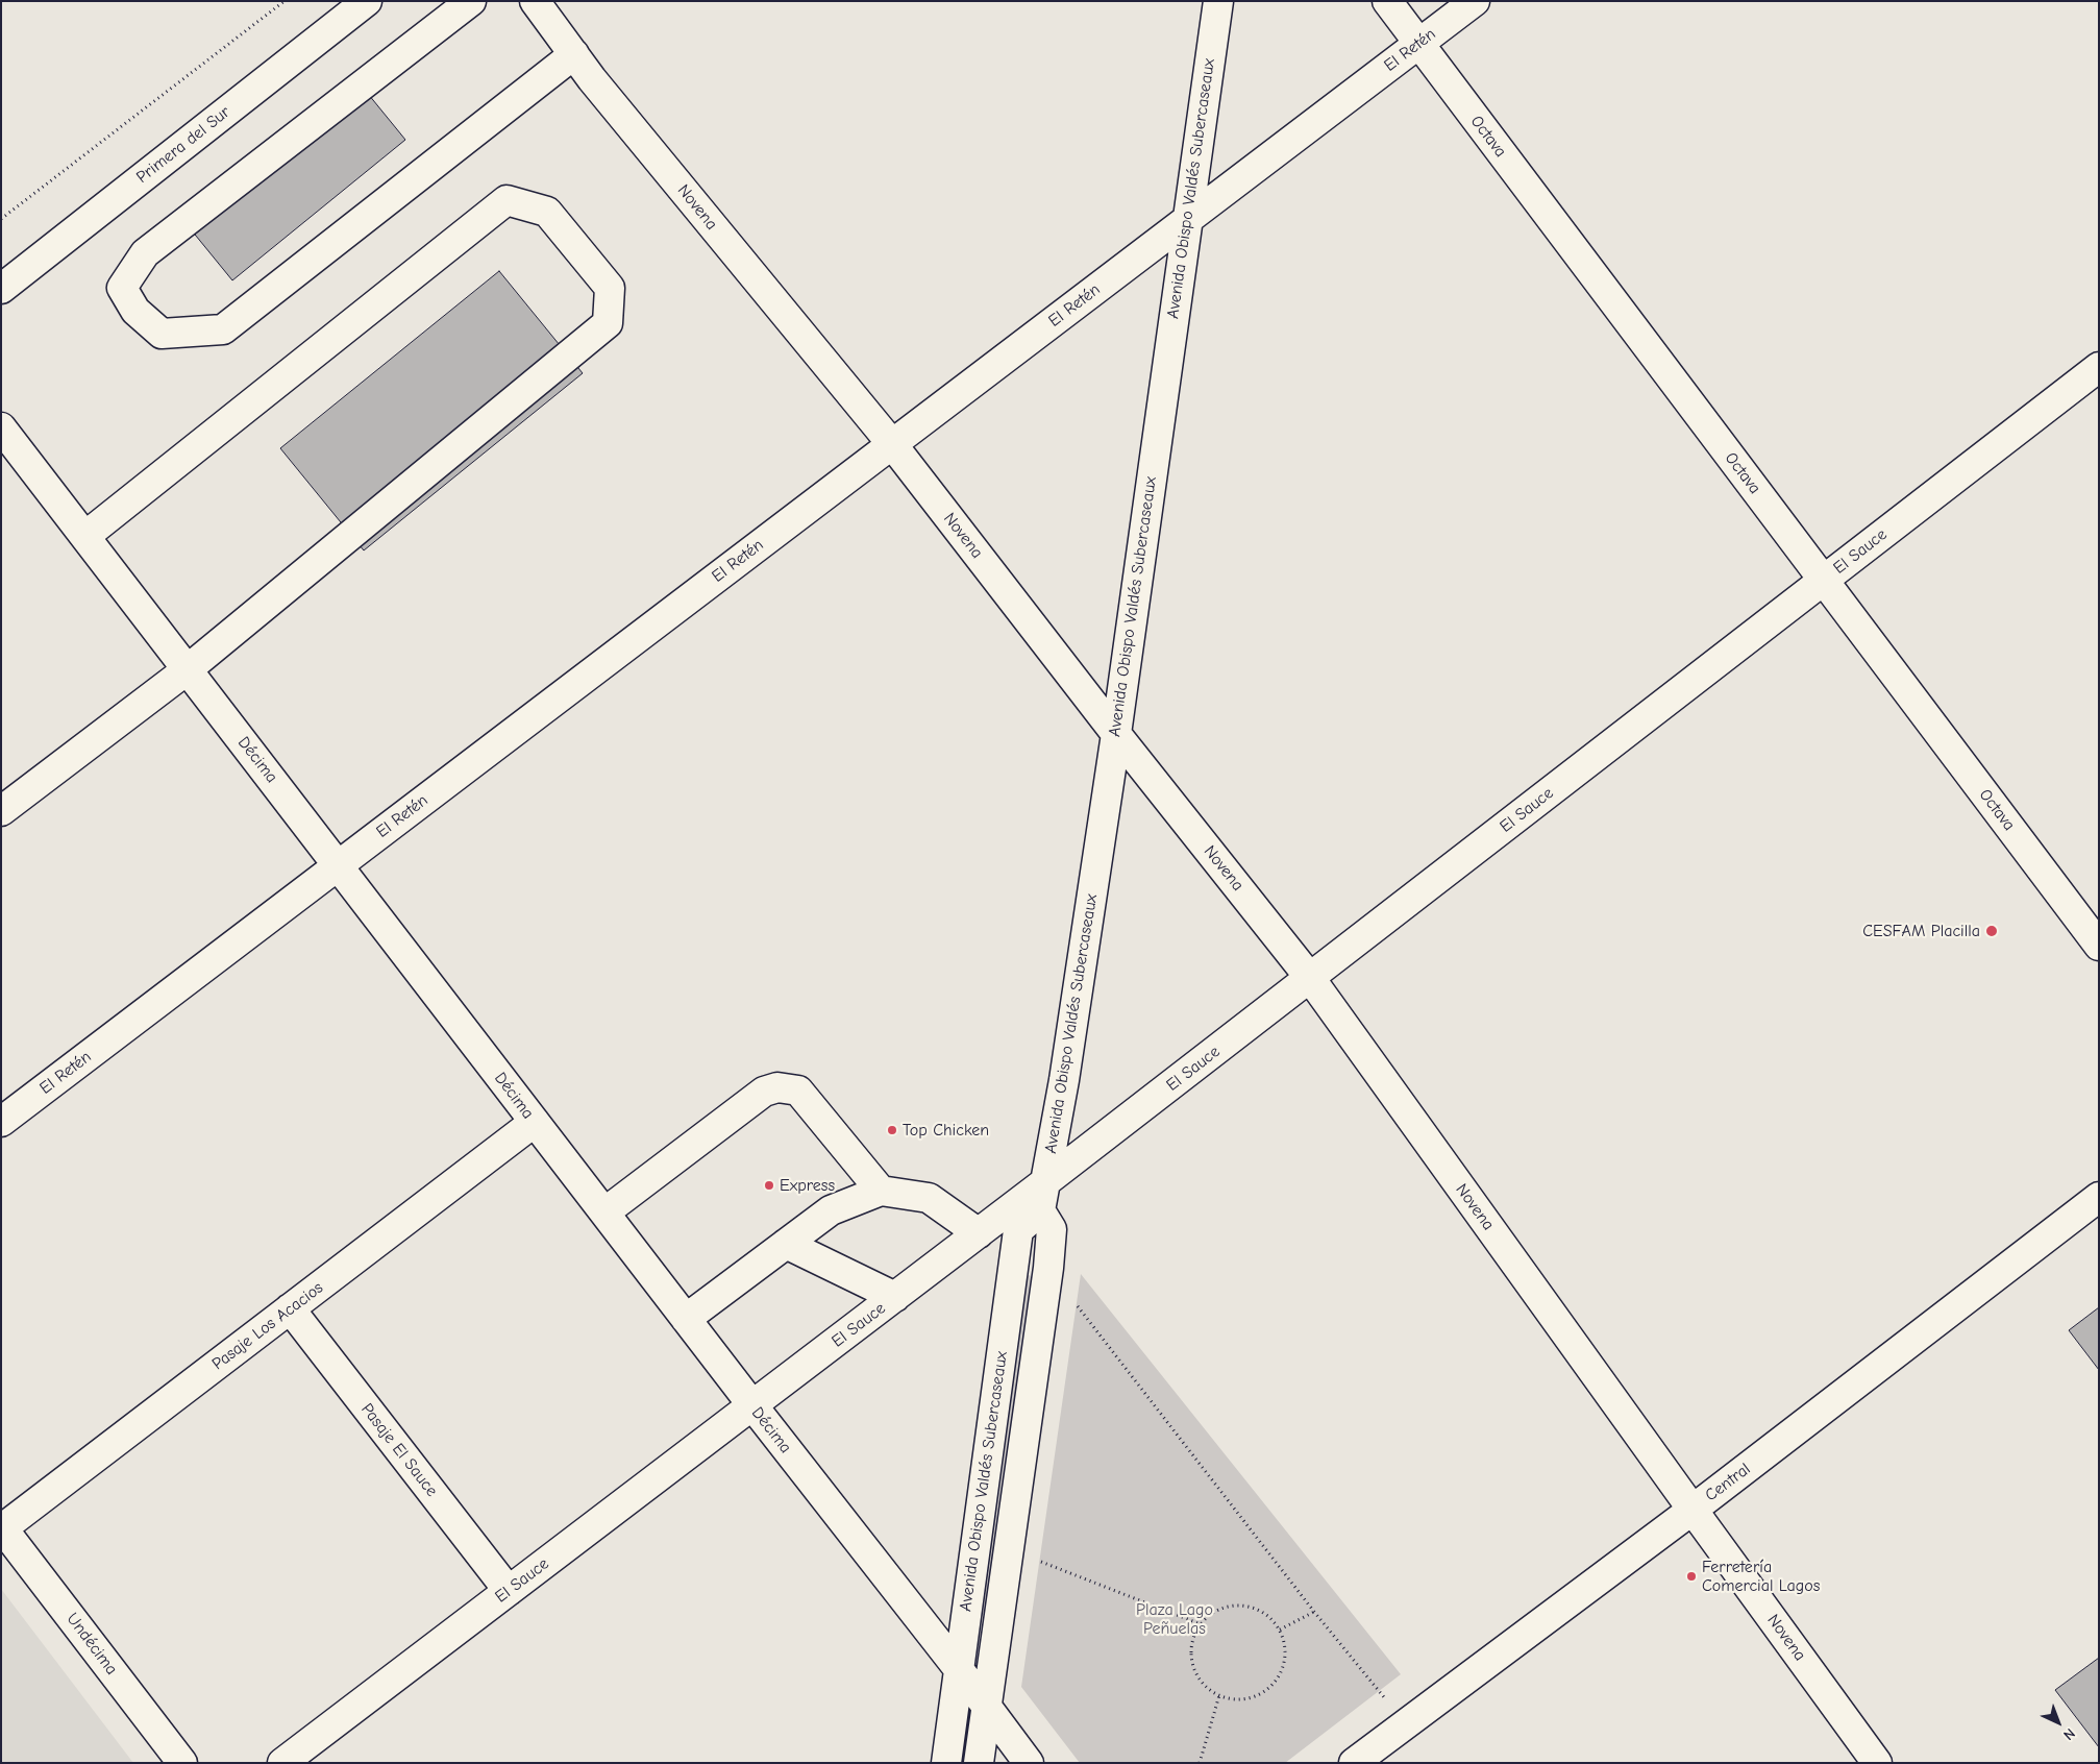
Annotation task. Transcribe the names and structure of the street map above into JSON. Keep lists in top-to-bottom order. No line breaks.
{"streets":{"street":["El Retén","Octava","Primera del Sur","Avenida Obispo Valdés Subercaseaux","Novena","El Sauce","Décima","Pasaje Los Acacios","Pasaje El Sauce","Central","Undécima"]},"crossings":[["El Retén","Octava"],["El Retén","Avenida Obispo Valdés Subercaseaux"],["El Retén","Novena"],["El Retén","Décima"],["Octava","El Sauce"],["Avenida Obispo Valdés Subercaseaux","Novena"],["Avenida Obispo Valdés Subercaseaux","El Sauce"],["Avenida Obispo Valdés Subercaseaux","Décima"],["Novena","El Sauce"],["Novena","Central"],["El Sauce","Décima"],["El Sauce","Pasaje El Sauce"],["Décima","Pasaje Los Acacios"],["Pasaje Los Acacios","Pasaje El Sauce"],["Pasaje Los Acacios","Undécima"]],"parks":["Plaza Lago Peñuelas"],"places":["CESFAM Placilla","Top Chicken","Express","Ferretería Comercial Lagos"],"north":"bottom right"}
